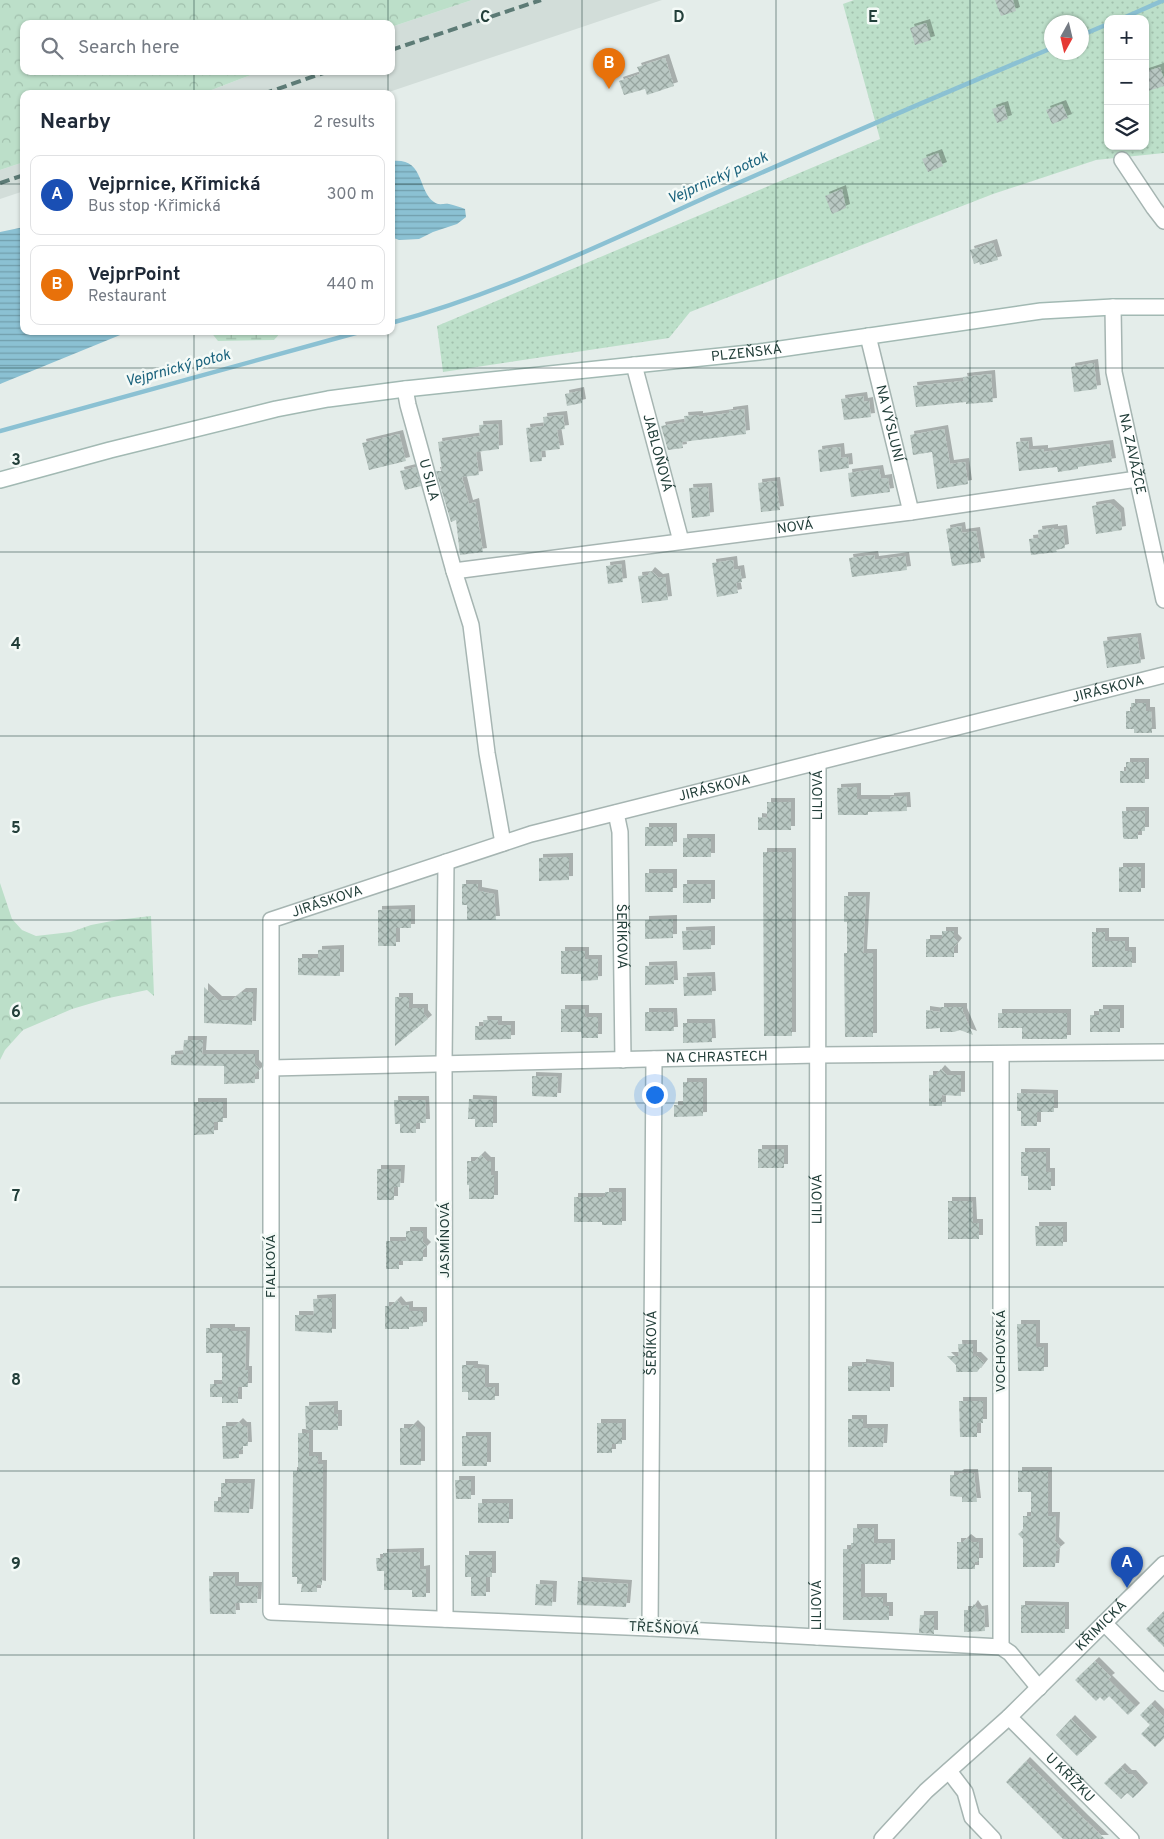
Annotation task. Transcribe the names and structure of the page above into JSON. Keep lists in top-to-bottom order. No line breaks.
{"streets":{"street":["PLZEŇSKÁ","NA VÝSLUNÍ","JABLOŇOVÁ","NA ZAVÁŽCE","U SILA","NOVÁ","JIRÁSKOVA","LILIOVÁ","ŠEŘÍKOVÁ","NA CHRASTECH","JASMÍNOVÁ","FIALKOVÁ","VOCHOVSKÁ","KŘIMICKÁ","TŘEŠŇOVÁ","U KŘÍŽKU"]},"crossings":[["PLZEŇSKÁ","NA VÝSLUNÍ"],["PLZEŇSKÁ","JABLOŇOVÁ"],["PLZEŇSKÁ","NA ZAVÁŽCE"],["PLZEŇSKÁ","U SILA"],["NA VÝSLUNÍ","NOVÁ"],["JABLOŇOVÁ","NOVÁ"],["NA ZAVÁŽCE","NOVÁ"],["U SILA","NOVÁ"],["U SILA","JIRÁSKOVA"],["JIRÁSKOVA","LILIOVÁ"],["JIRÁSKOVA","ŠEŘÍKOVÁ"],["JIRÁSKOVA","JASMÍNOVÁ"],["JIRÁSKOVA","FIALKOVÁ"],["LILIOVÁ","NA CHRASTECH"],["LILIOVÁ","TŘEŠŇOVÁ"],["ŠEŘÍKOVÁ","NA CHRASTECH"],["ŠEŘÍKOVÁ","TŘEŠŇOVÁ"],["NA CHRASTECH","JASMÍNOVÁ"],["NA CHRASTECH","FIALKOVÁ"],["NA CHRASTECH","VOCHOVSKÁ"],["JASMÍNOVÁ","TŘEŠŇOVÁ"],["FIALKOVÁ","TŘEŠŇOVÁ"],["VOCHOVSKÁ","TŘEŠŇOVÁ"],["KŘIMICKÁ","U KŘÍŽKU"]],"water":["Vejprnický potok"],"north":"bottom","page":{"map_buttons":["+","−"],"search":"Search here","pins":["B","A"],"heading":["Nearby","2 results"],"list":[{"mark":"A","name":"Vejprnice, Křimická","note":"Bus stop · Křimická","value":"300 m"},{"mark":"B","name":"VejprPoint","note":"Restaurant","value":"440 m"}]},"grid":{"columns":["C","D","E"],"rows":["3","4","5","6","7","8","9"]}}
